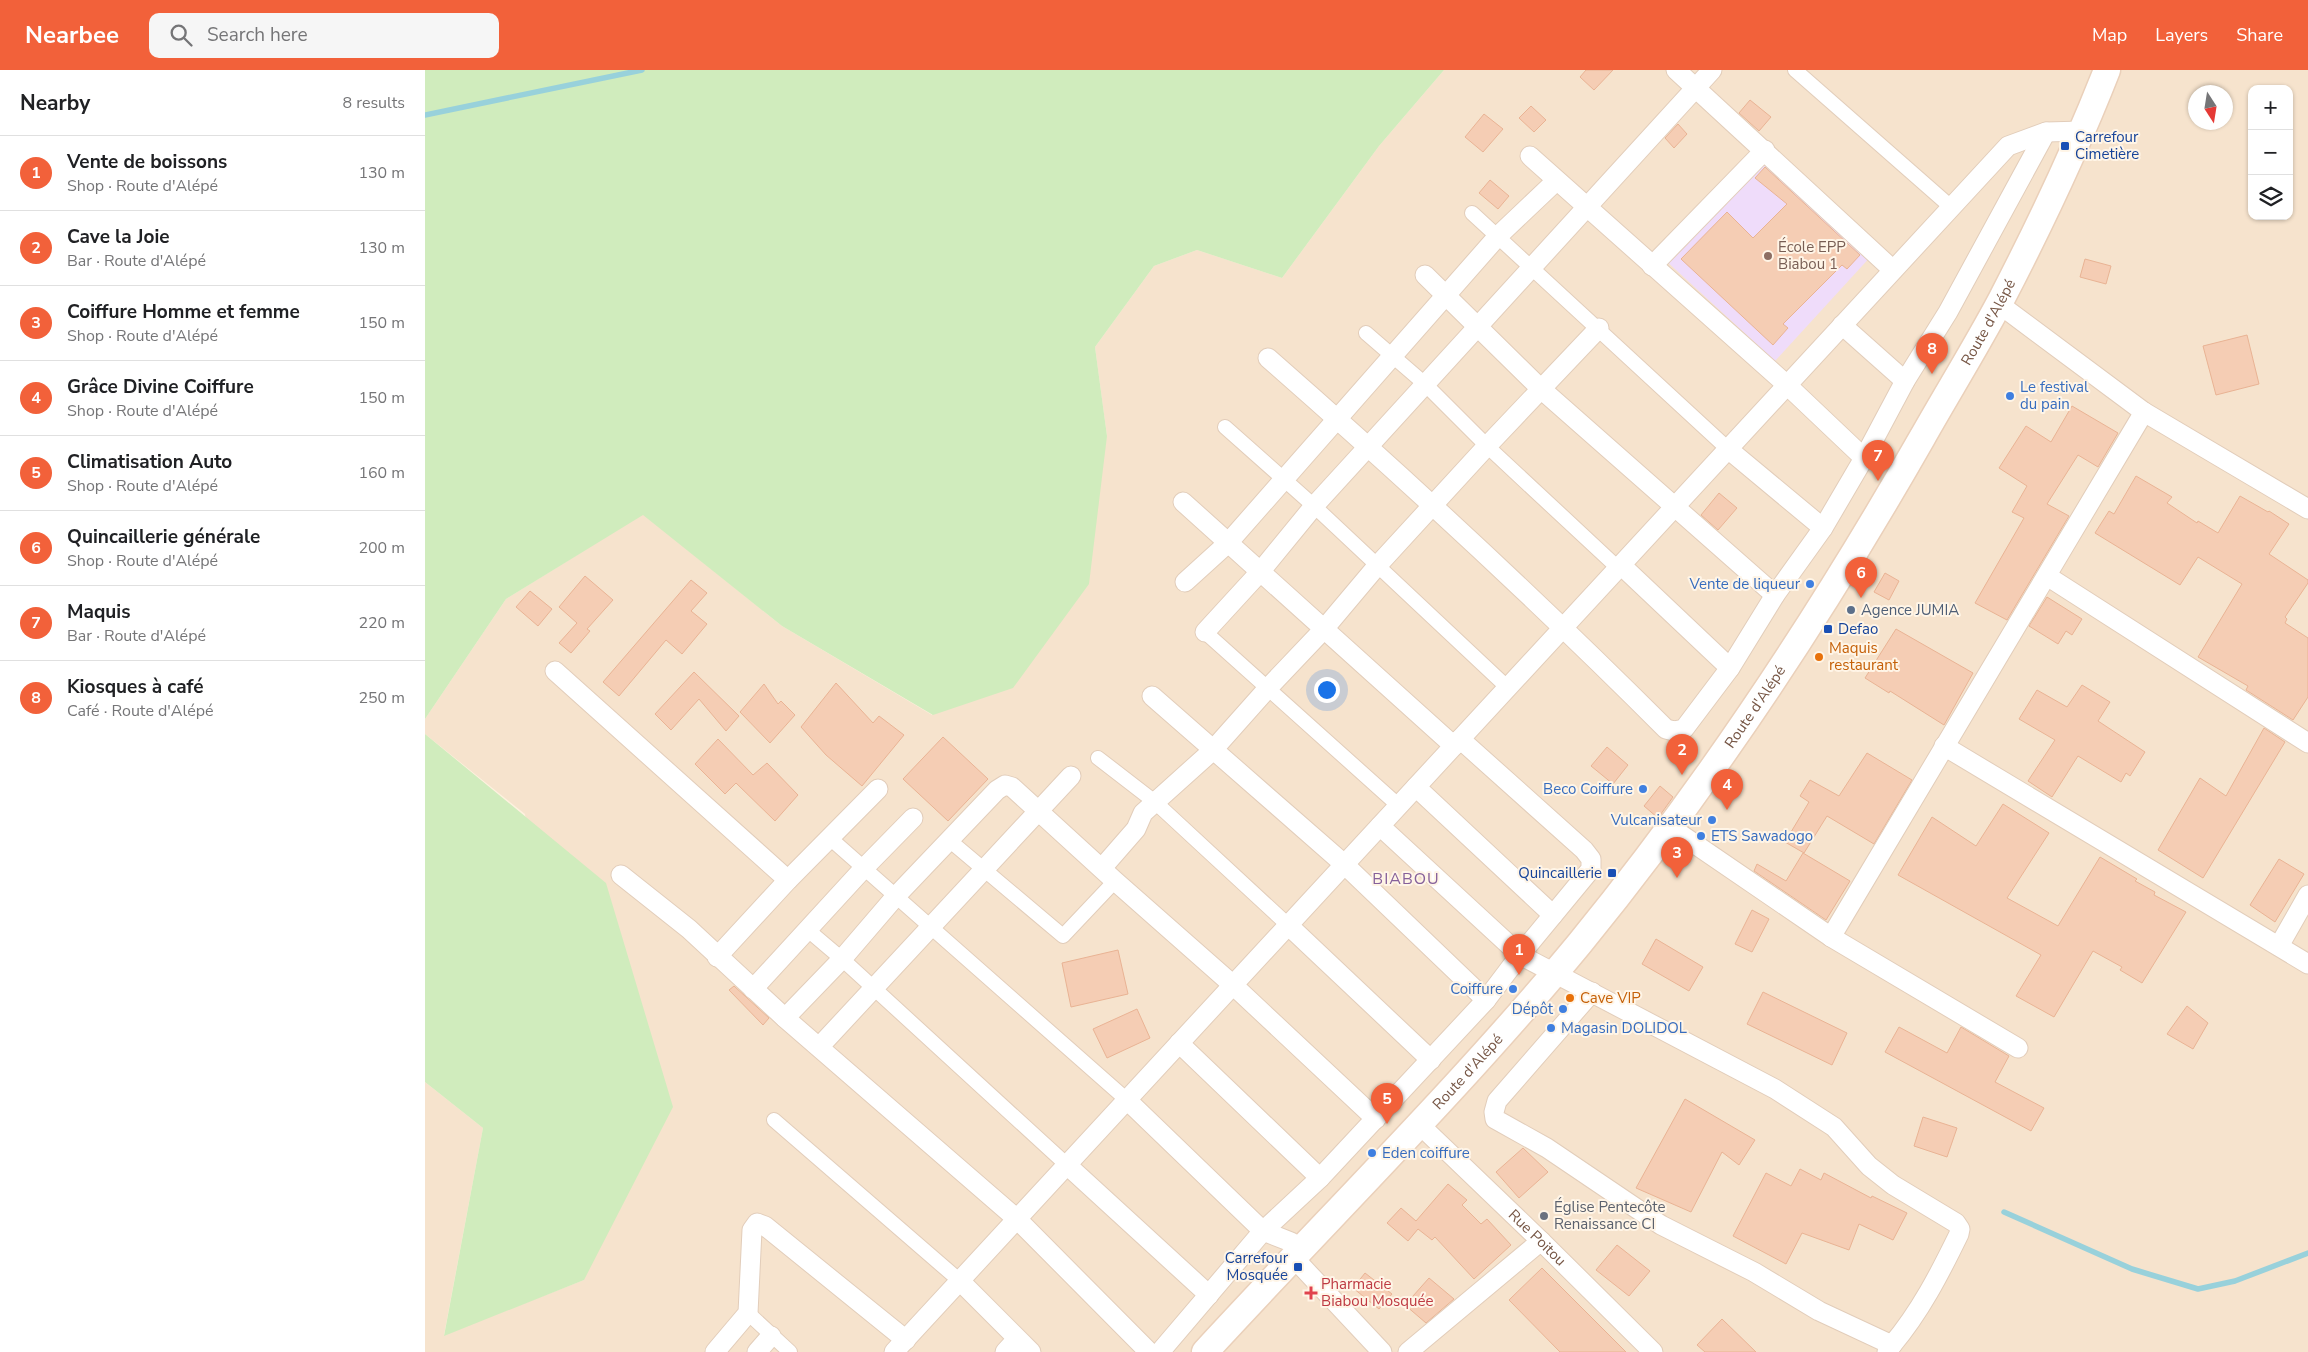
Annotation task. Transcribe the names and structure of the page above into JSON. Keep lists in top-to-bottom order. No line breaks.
{"streets":{"main road":["Route d'Alépé"],"street":["Rue Poitou"]},"crossings":[["Route d'Alépé","Rue Poitou"]],"districts":["BIABOU"],"places":{"transit":["Carrefour Cimetière","Defao","Quincaillerie","Carrefour Mosquée"],"other":["École EPP Biabou 1","Le festival du pain","Vente de liqueur","Agence JUMIA","Maquis restaurant","Beco Coiffure","Vulcanisateur","ETS Sawadogo","Coiffure","Cave VIP","Dépôt","Magasin DOLIDOL","Eden coiffure","Église Pentecôte Renaissance CI"],"health":["Pharmacie Biabou Mosquée"]},"north":"bottom","page":{"header":"Nearbee","search":"Search here","nav":["Map","Layers","Share"],"heading":["Nearby","8 results"],"map_buttons":["+","−"],"list":[{"mark":"1","name":"Vente de boissons","note":"Shop · Route d'Alépé","value":"130 m"},{"mark":"2","name":"Cave la Joie","note":"Bar · Route d'Alépé","value":"130 m"},{"mark":"3","name":"Coiffure Homme et femme","note":"Shop · Route d'Alépé","value":"150 m"},{"mark":"4","name":"Grâce Divine Coiffure","note":"Shop · Route d'Alépé","value":"150 m"},{"mark":"5","name":"Climatisation Auto","note":"Shop · Route d'Alépé","value":"160 m"},{"mark":"6","name":"Quincaillerie générale","note":"Shop · Route d'Alépé","value":"200 m"},{"mark":"7","name":"Maquis","note":"Bar · Route d'Alépé","value":"220 m"},{"mark":"8","name":"Kiosques à café","note":"Café · Route d'Alépé","value":"250 m"}],"pins":["8","7","6","2","4","3","1","5"]}}
